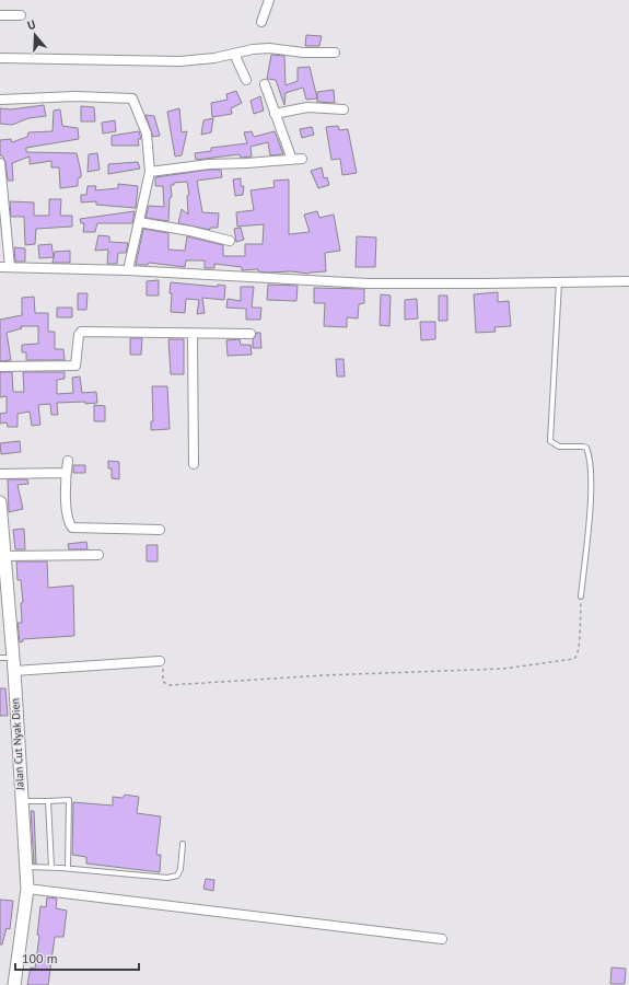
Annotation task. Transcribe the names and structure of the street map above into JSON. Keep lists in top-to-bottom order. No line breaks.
{"streets":{"street":["Jalan Cut Nyak Dien"]},"scale_bar":"100 m","north":"top"}
